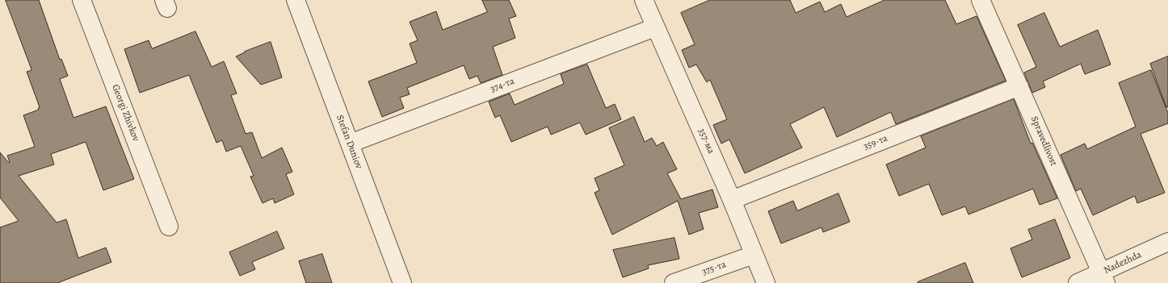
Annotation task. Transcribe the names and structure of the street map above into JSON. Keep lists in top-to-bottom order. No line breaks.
{"streets":{"street":["374-та","Georgi Zhivkov","357-ма","Spravedlivost","Stefan Duniov","359-та","Nadezhda","375-та"]},"crossings":[["374-та","357-ма"],["374-та","Stefan Duniov"],["357-ма","359-та"],["357-ма","375-та"],["Spravedlivost","359-та"],["Spravedlivost","Nadezhda"]]}
